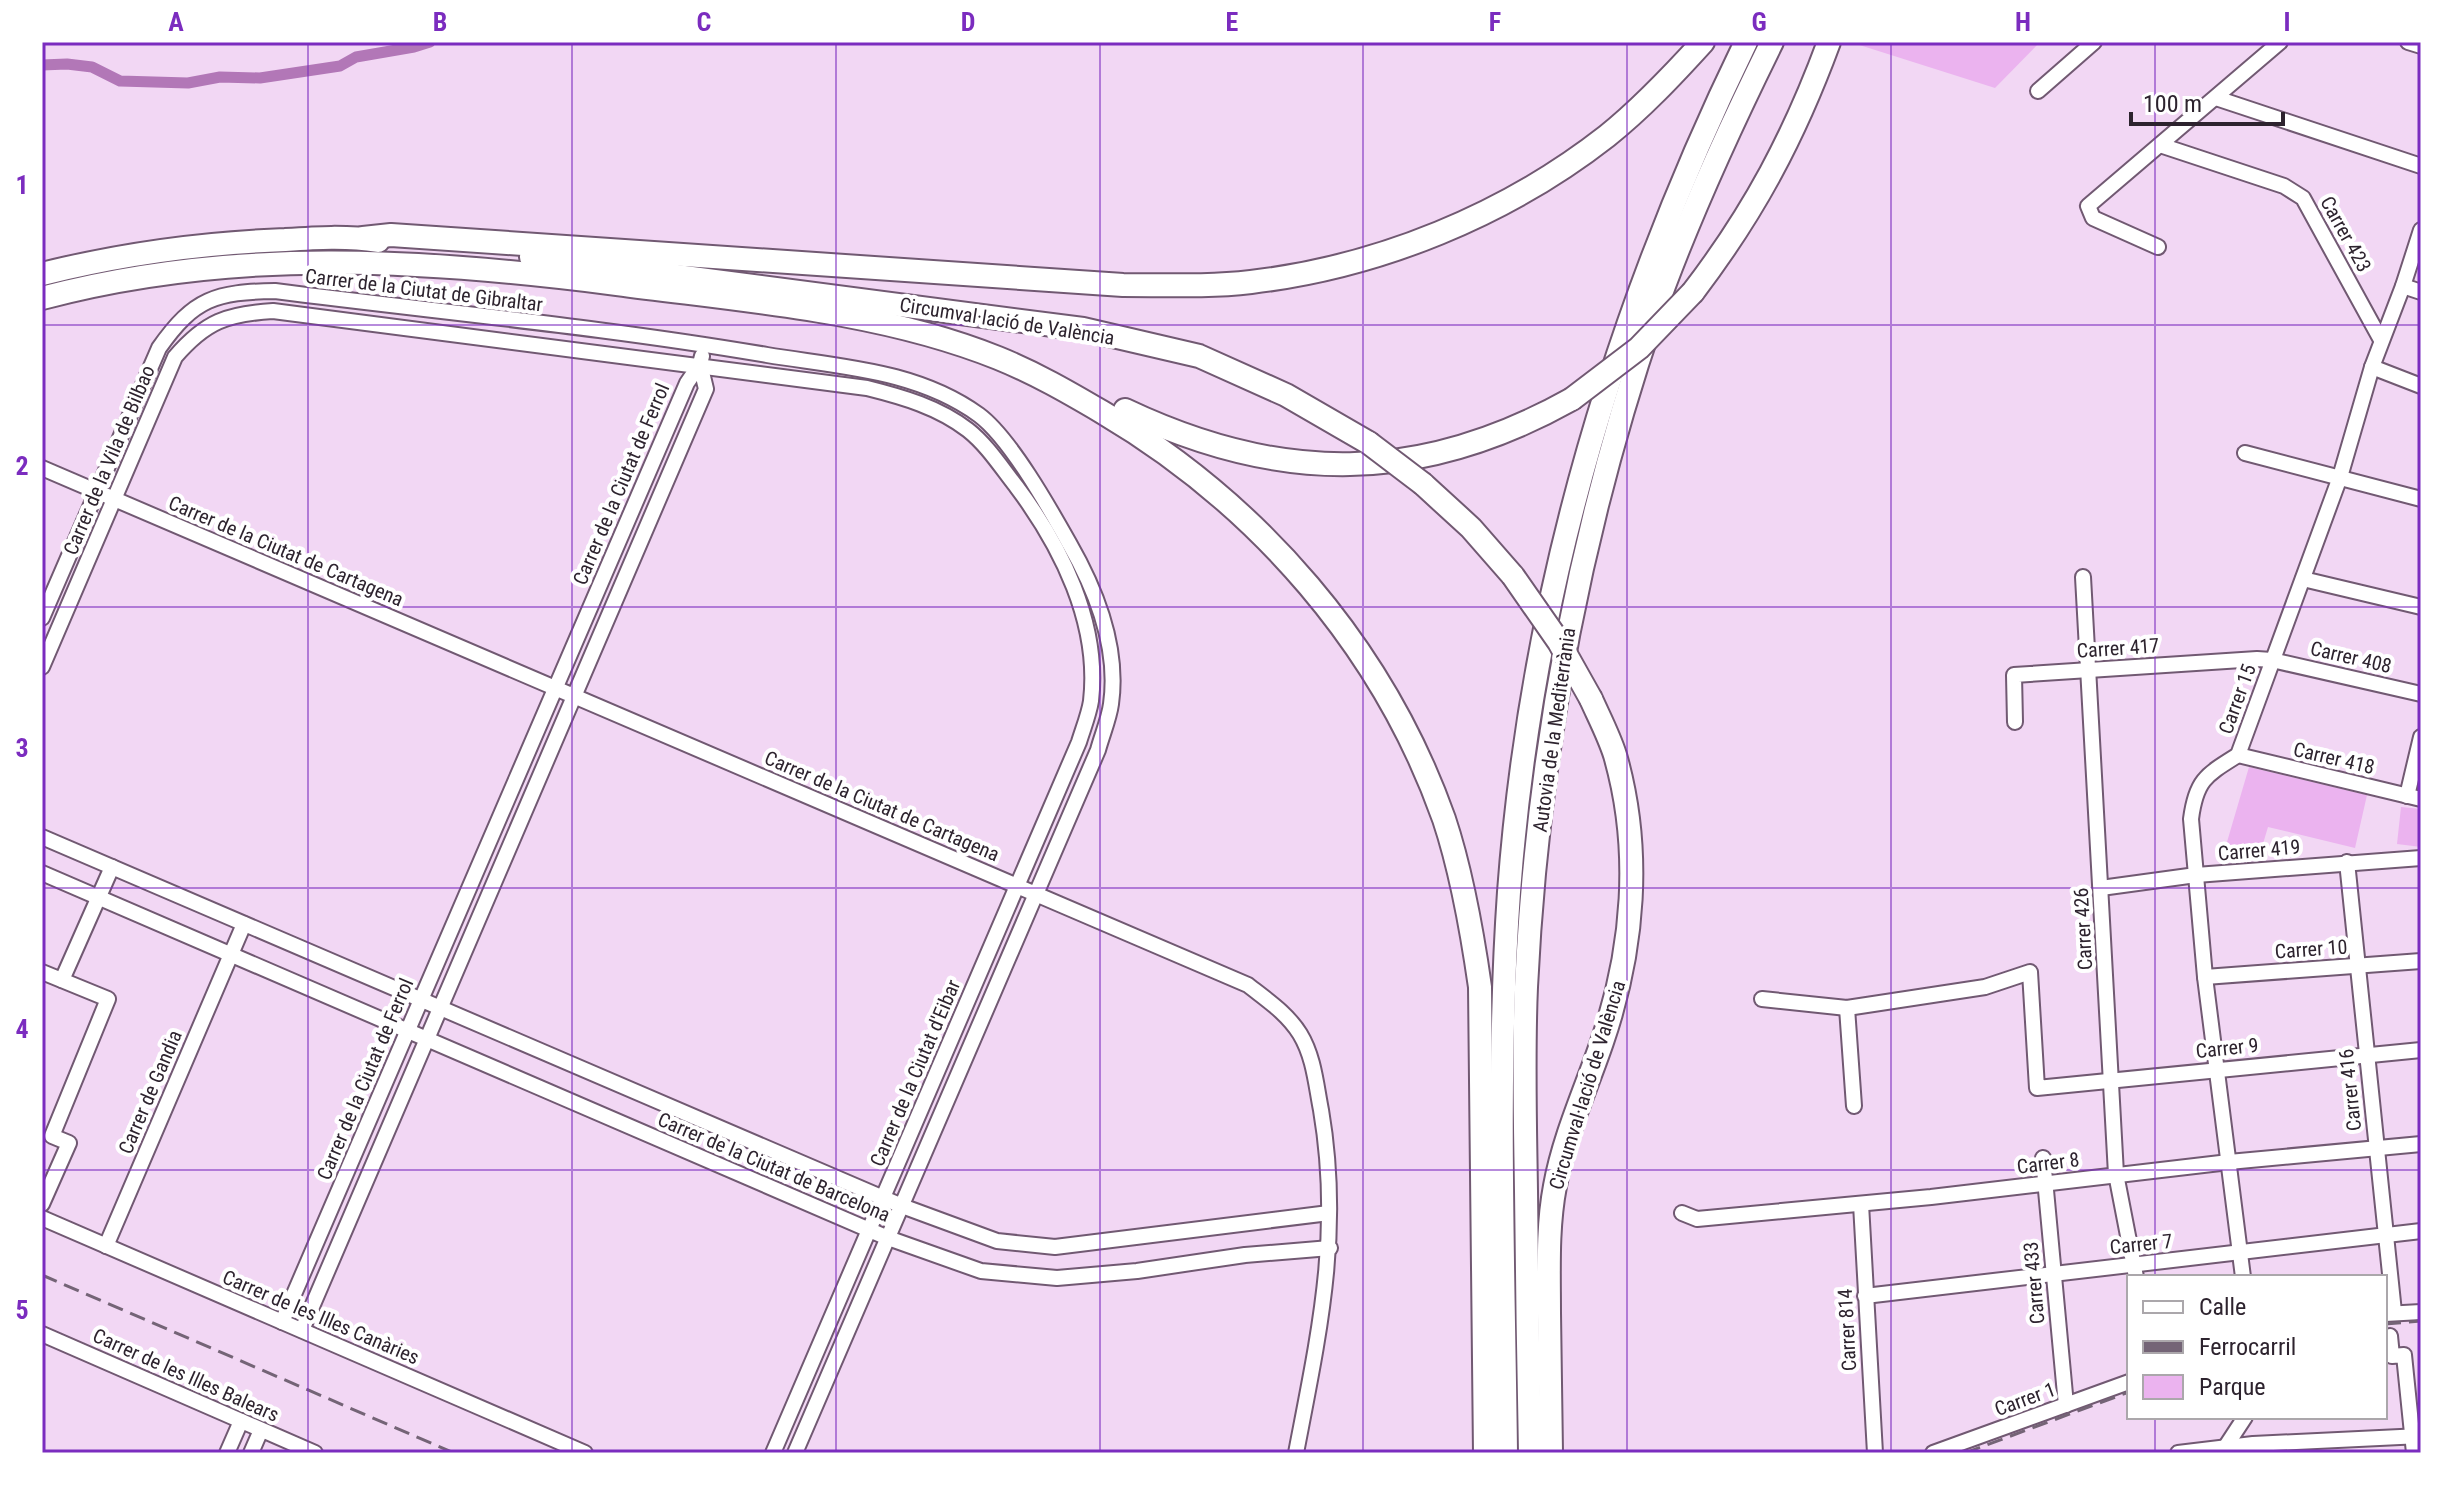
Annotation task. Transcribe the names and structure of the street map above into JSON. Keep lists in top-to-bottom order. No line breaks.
{"streets":{"highway":["Circumval·lació de València","Autovia de la Mediterrània"],"street":["Carrer 423","Carrer de la Ciutat de Gibraltar","Carrer de la Vila de Bilbao","Carrer de la Ciutat de Ferrol","Carrer de la Ciutat de Cartagena","Carrer 417","Carrer 408","Carrer 15","Carrer 418","Carrer 419","Carrer 426","Carrer 10","Carrer 9","Carrer de la Ciutat d'Eibar","Carrer 416","Carrer de Gandia","Carrer 8","Carrer de la Ciutat de Barcelona","Carrer 7","Carrer 433","Carrer de les Illes Canàries","Carrer 814","Carrer de les Illes Balears","Carrer 1"]},"crossings":[["Carrer 423","Carrer 15"],["Carrer de la Ciutat de Gibraltar","Carrer de la Vila de Bilbao"],["Carrer de la Ciutat de Gibraltar","Carrer de la Ciutat de Ferrol"],["Carrer de la Ciutat de Gibraltar","Carrer de la Ciutat de Cartagena"],["Carrer de la Ciutat de Gibraltar","Carrer de la Ciutat d'Eibar"],["Carrer de la Vila de Bilbao","Carrer de la Ciutat de Cartagena"],["Carrer de la Ciutat de Ferrol","Carrer de la Ciutat de Cartagena"],["Carrer de la Ciutat de Ferrol","Carrer de la Ciutat de Barcelona"],["Carrer de la Ciutat de Ferrol","Carrer de les Illes Canàries"],["Carrer de la Ciutat de Cartagena","Carrer de la Ciutat d'Eibar"],["Carrer de la Ciutat de Cartagena","Carrer de la Ciutat de Barcelona"],["Carrer 417","Carrer 408"],["Carrer 417","Carrer 15"],["Carrer 417","Carrer 426"],["Carrer 408","Carrer 15"],["Carrer 15","Carrer 418"],["Carrer 15","Carrer 419"],["Carrer 15","Carrer 10"],["Carrer 15","Carrer 9"],["Carrer 15","Carrer 8"],["Carrer 15","Carrer 7"],["Carrer 419","Carrer 426"],["Carrer 419","Carrer 416"],["Carrer 426","Carrer 9"],["Carrer 426","Carrer 8"],["Carrer 426","Carrer 7"],["Carrer 10","Carrer 416"],["Carrer 9","Carrer 416"],["Carrer de la Ciutat d'Eibar","Carrer de la Ciutat de Barcelona"],["Carrer 416","Carrer 8"],["Carrer 416","Carrer 7"],["Carrer de Gandia","Carrer de la Ciutat de Barcelona"],["Carrer de Gandia","Carrer de les Illes Canàries"],["Carrer 8","Carrer 433"],["Carrer 8","Carrer 814"],["Carrer 7","Carrer 433"],["Carrer 7","Carrer 814"],["Carrer 433","Carrer 1"]],"legend":["Calle","Ferrocarril","Parque"],"scale_bar":"100 m","grid":{"columns":["A","B","C","D","E","F","G","H","I"],"rows":["1","2","3","4","5"]}}
